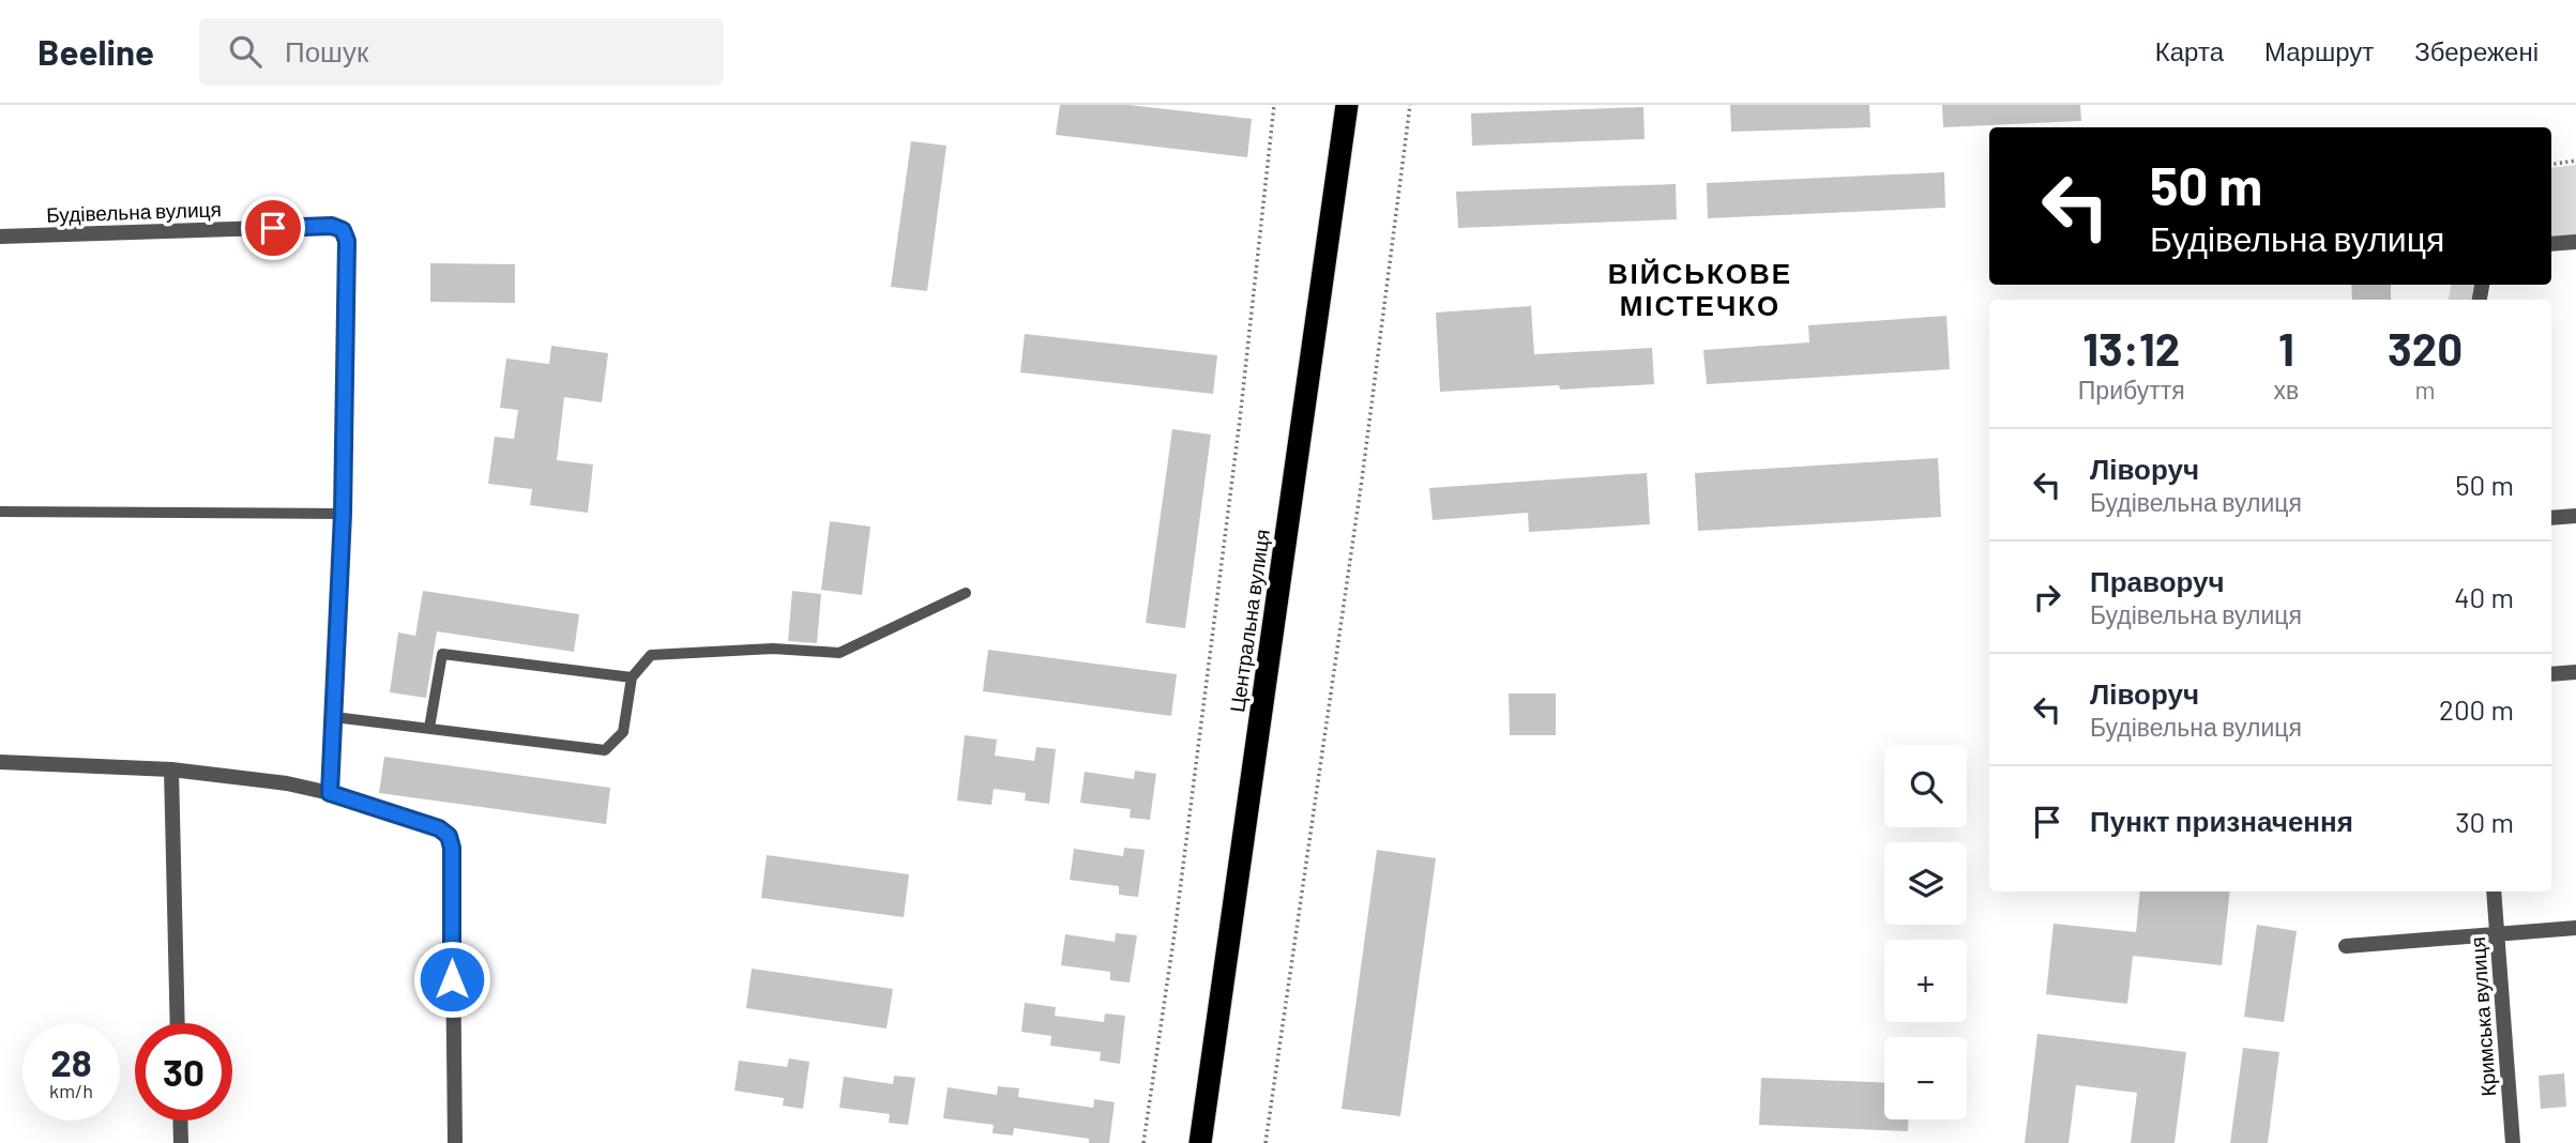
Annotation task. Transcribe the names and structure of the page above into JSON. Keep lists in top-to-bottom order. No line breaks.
{"streets":{"highway":["Центральна вулиця"],"street":["Будівельна вулиця","Кримська вулиця"]},"districts":["ВІЙСЬКОВЕ МІСТЕЧКО"],"page":{"header":"Beeline","search":"Пошук","nav":["Карта","Маршрут","Збережені"],"turn":["50 m","Будівельна вулиця"],"eta":["13:12","Прибуття","1","хв","320","m"],"list":[{"name":"Ліворуч","note":"Будівельна вулиця","value":"50 m"},{"name":"Праворуч","note":"Будівельна вулиця","value":"40 m"},{"name":"Ліворуч","note":"Будівельна вулиця","value":"200 m"},{"name":"Пункт призначення","value":"30 m"}],"map_buttons":["+","−"],"speed":"28 km/h","limit":"30"}}
